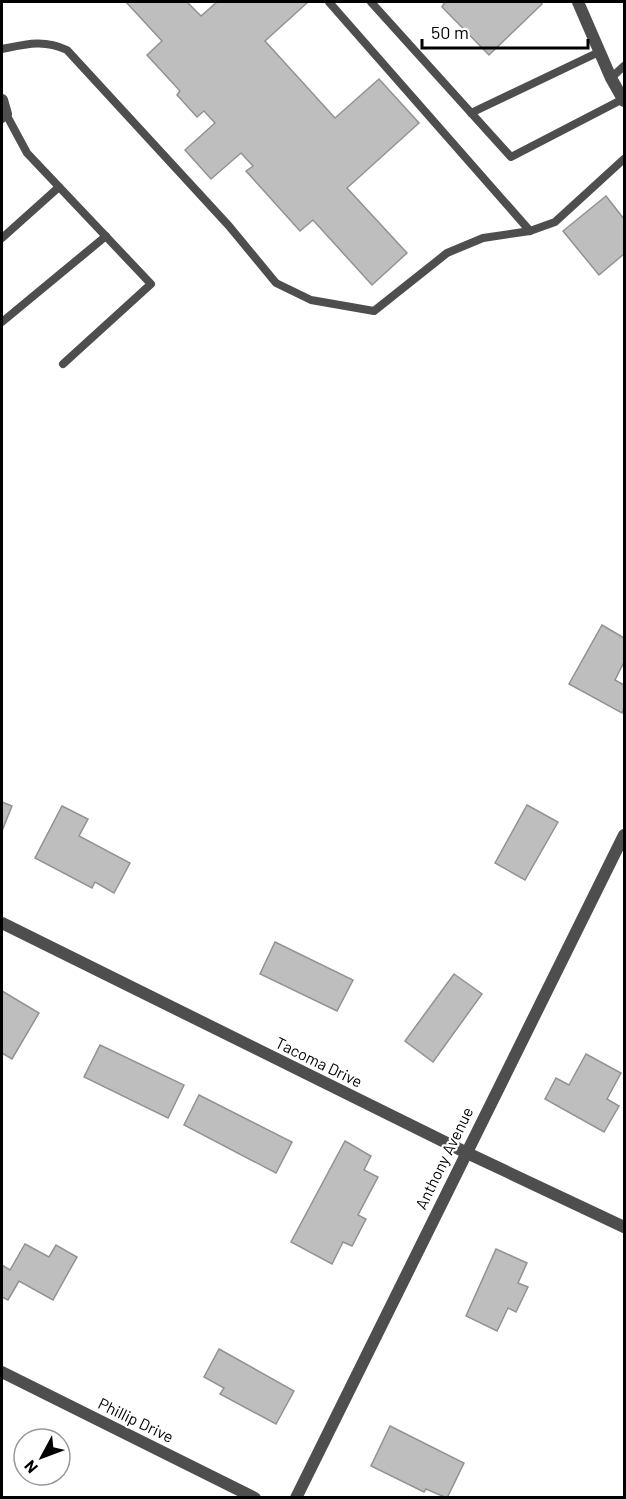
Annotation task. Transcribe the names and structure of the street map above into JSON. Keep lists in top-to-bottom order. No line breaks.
{"streets":{"street":["Tacoma Drive","Anthony Avenue","Phillip Drive"]},"crossings":[["Tacoma Drive","Anthony Avenue"]],"scale_bar":"50 m","north":"bottom left"}
